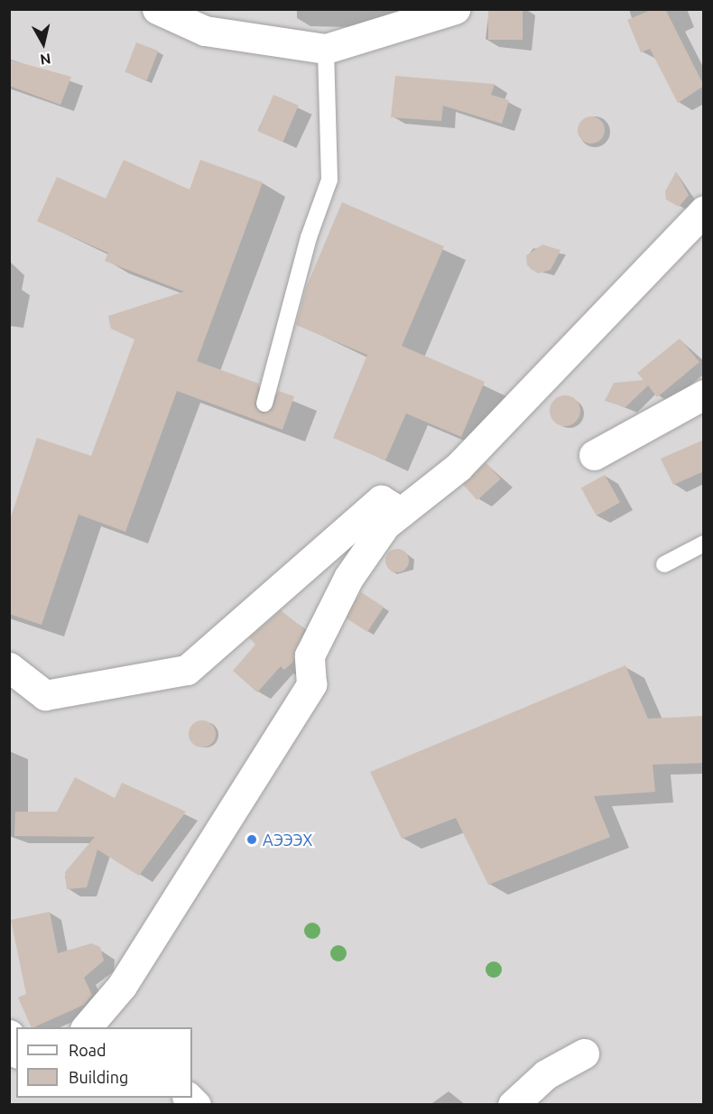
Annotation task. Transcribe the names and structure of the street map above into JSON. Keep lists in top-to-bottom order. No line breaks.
{"places":["АЭЭЭХ"],"legend":["Road","Building"],"north":"bottom"}
